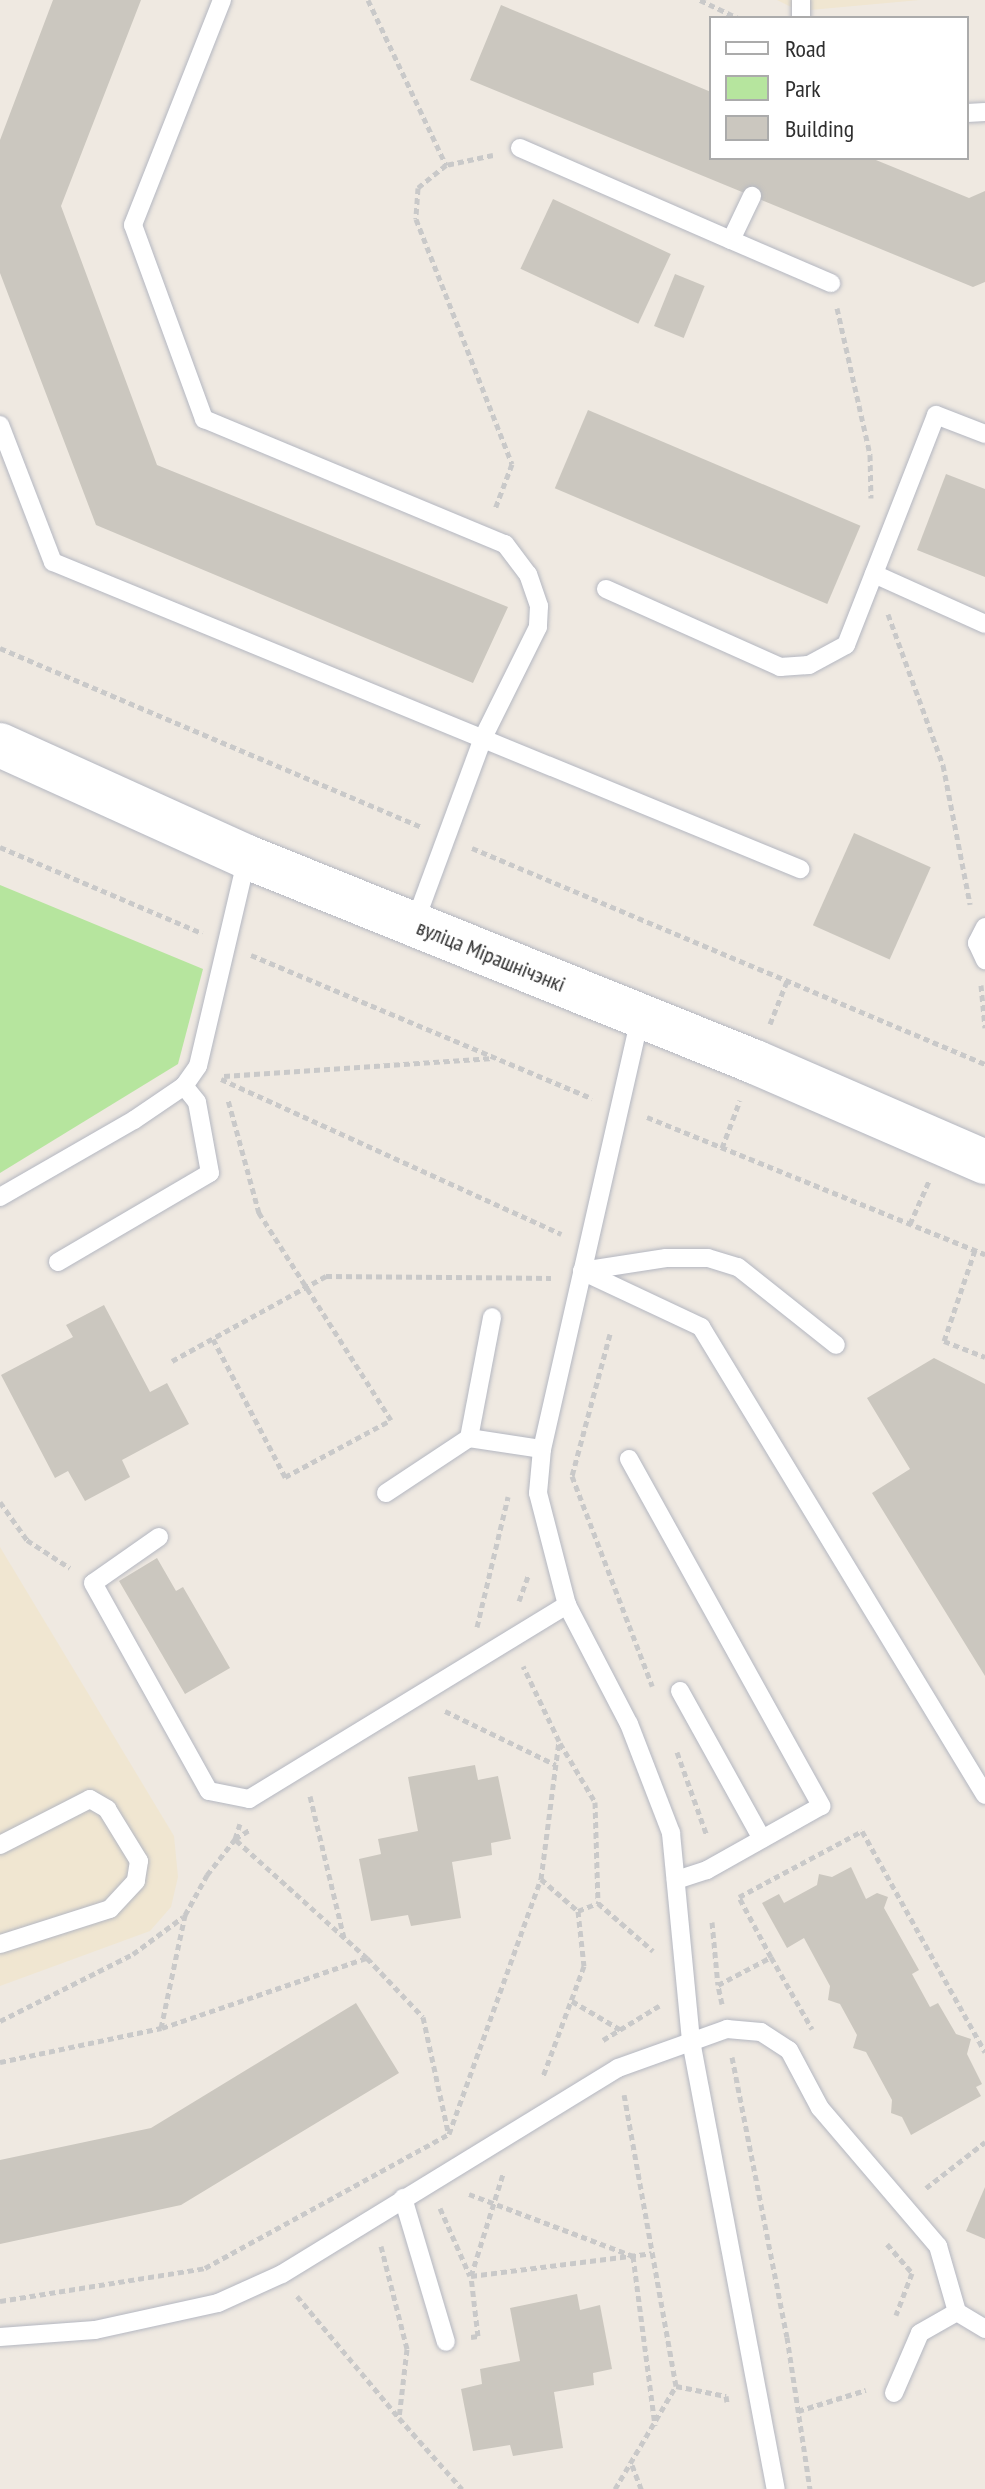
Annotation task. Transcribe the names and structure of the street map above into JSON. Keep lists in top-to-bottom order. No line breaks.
{"streets":{"main road":["вуліца Мірашнічэнкі"]},"legend":["Road","Park","Building"]}
